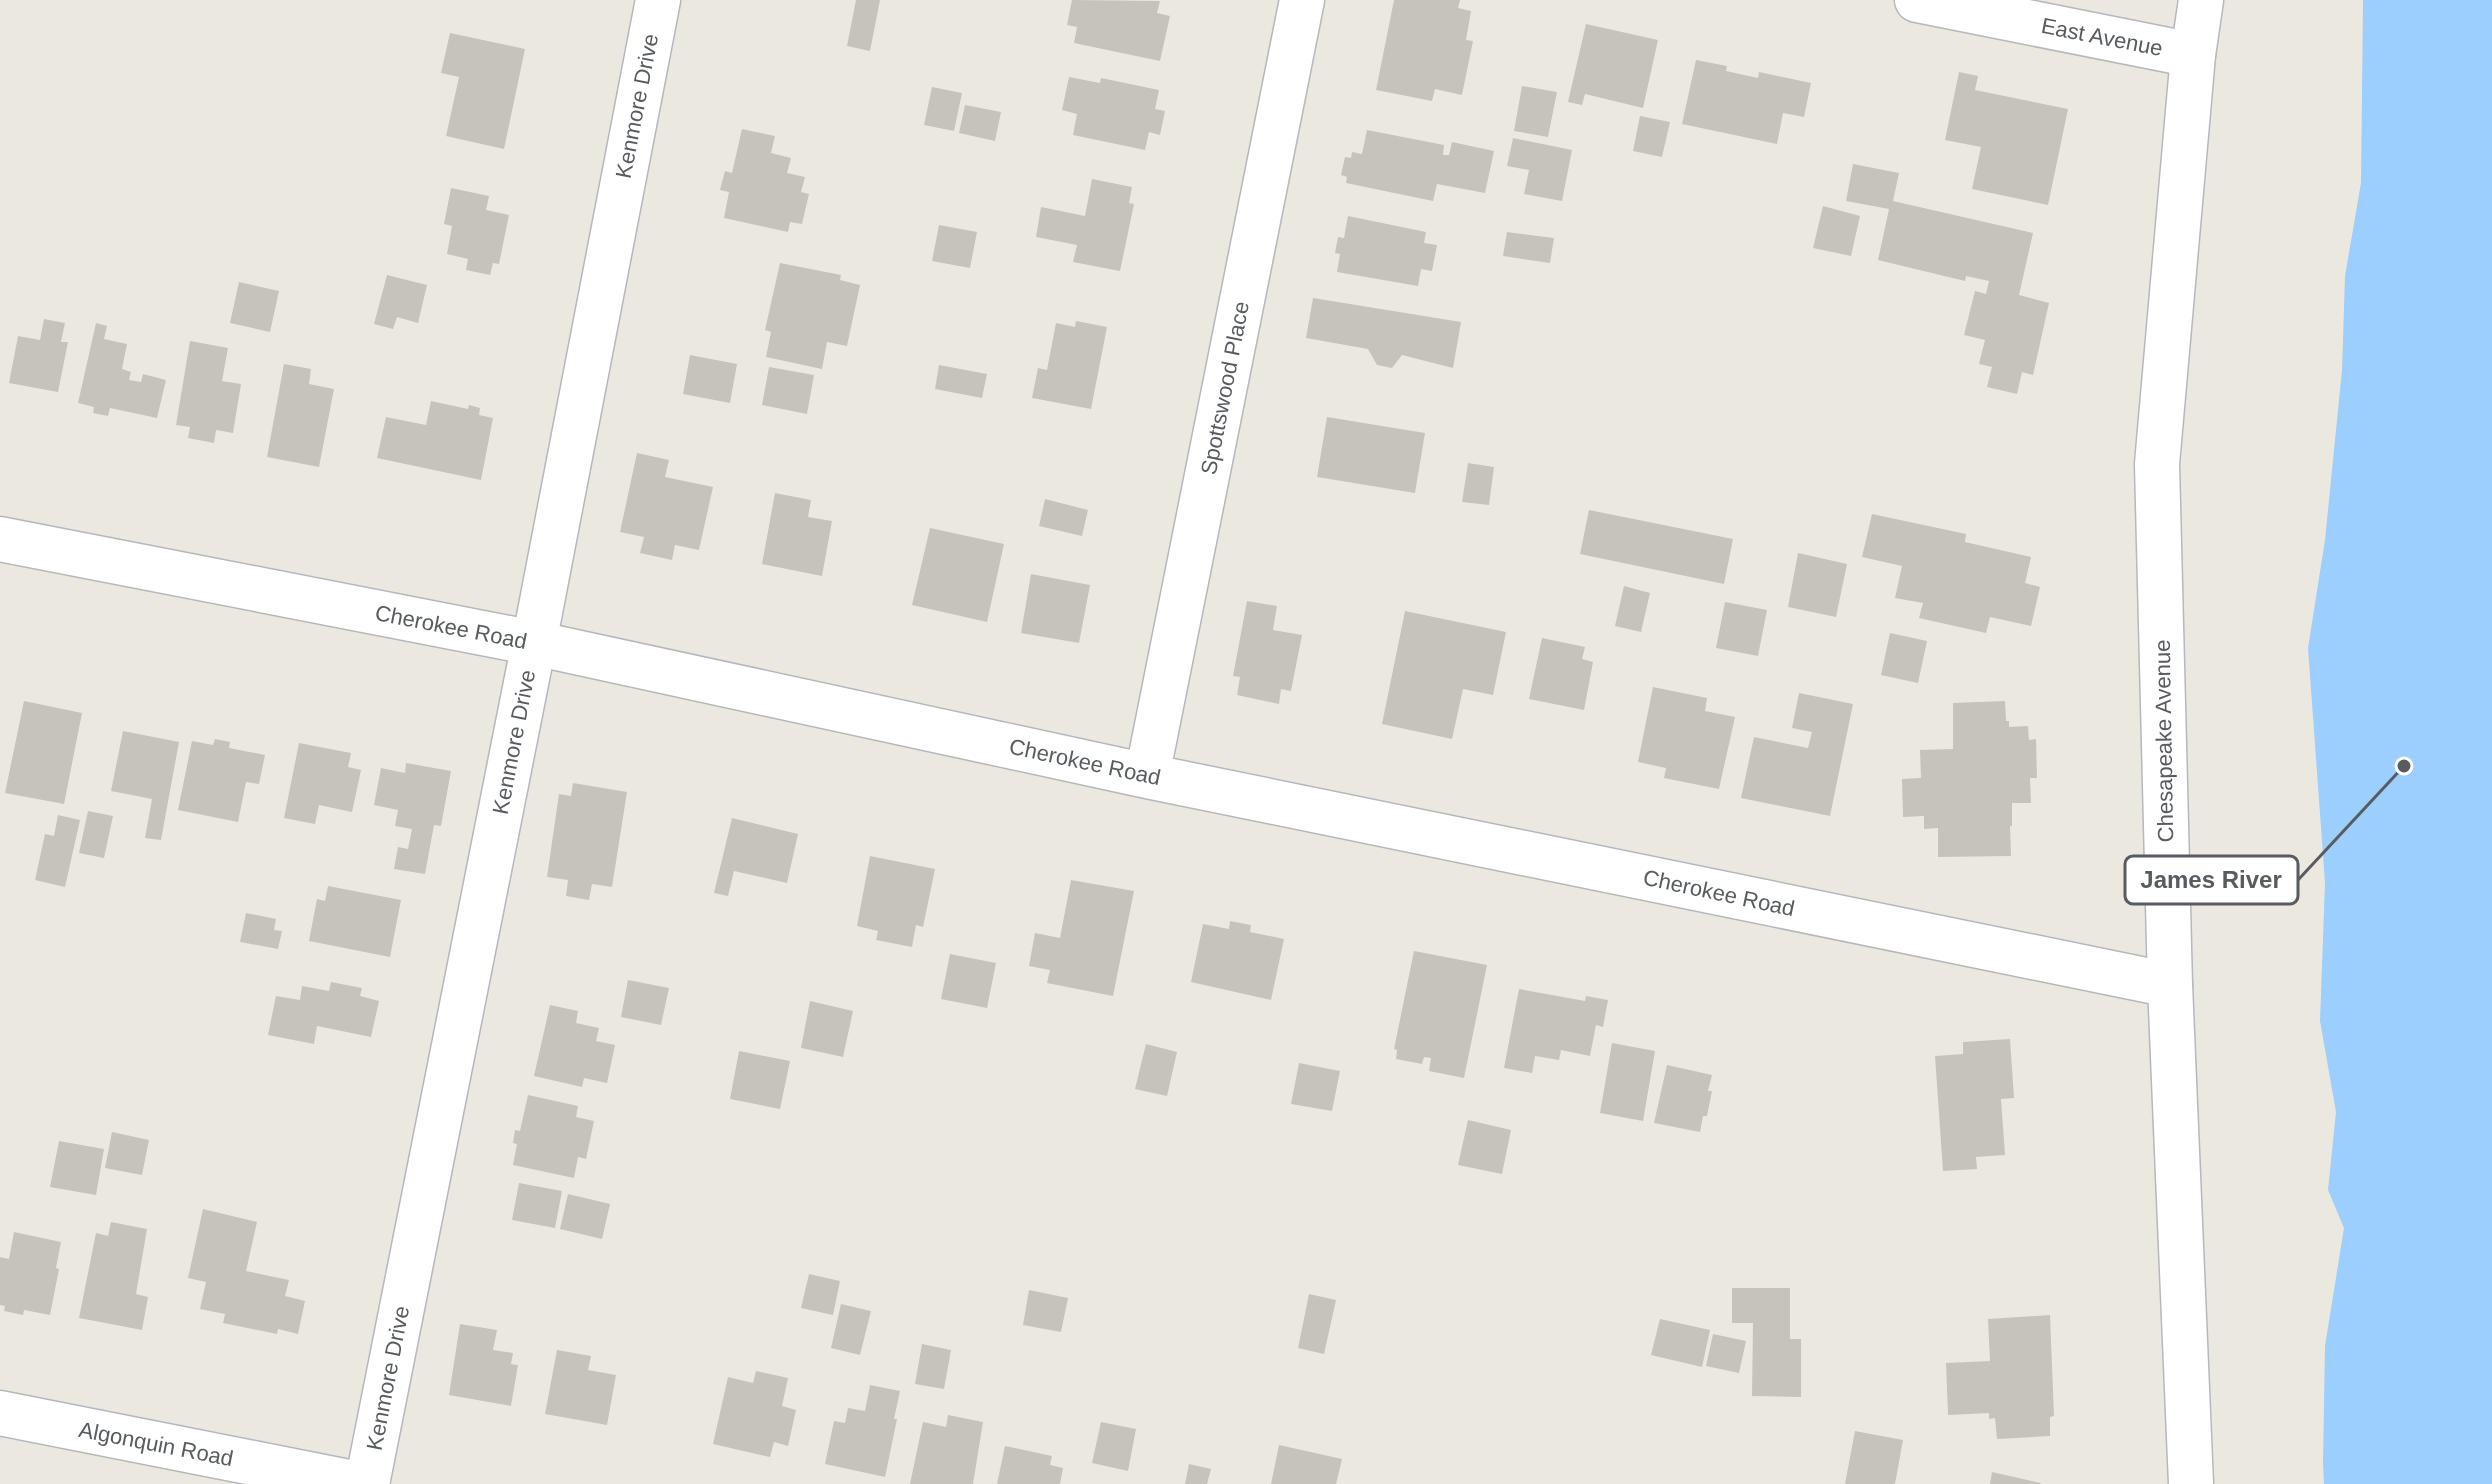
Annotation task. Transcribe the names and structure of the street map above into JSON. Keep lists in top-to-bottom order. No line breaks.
{"streets":{"street":["East Avenue","Kenmore Drive","Spottswood Place","Cherokee Road","Chesapeake Avenue","Algonquin Road"]},"crossings":[["East Avenue","Chesapeake Avenue"],["Kenmore Drive","Cherokee Road"],["Spottswood Place","Cherokee Road"],["Cherokee Road","Chesapeake Avenue"]],"places":["James River"]}
